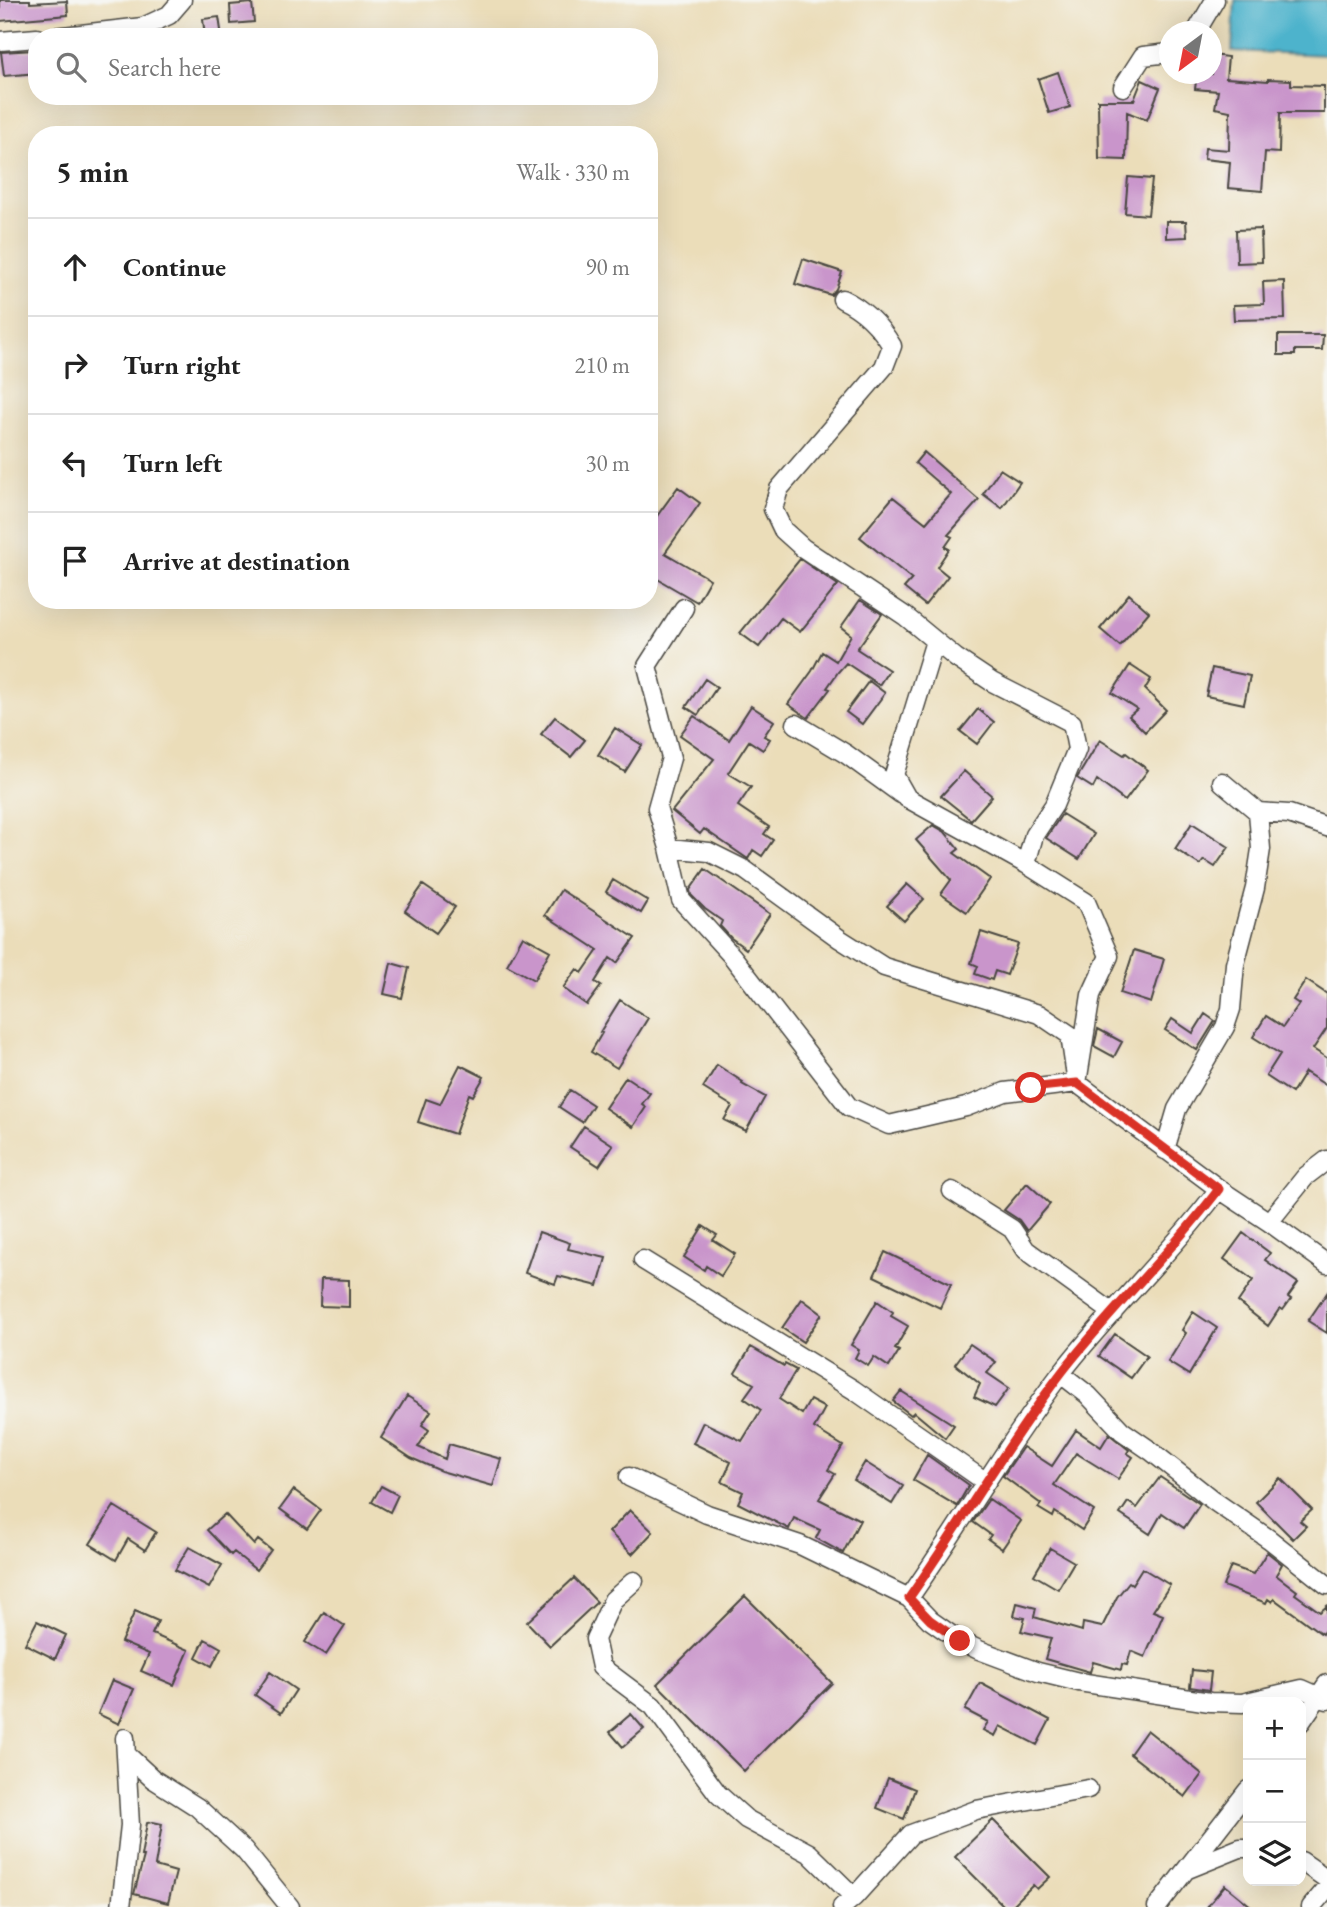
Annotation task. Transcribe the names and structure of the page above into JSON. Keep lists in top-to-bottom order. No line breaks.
{"north":"bottom left","page":{"search":"Search here","heading":["5 min","Walk · 330 m"],"list":[["Continue","90 m"],["Turn right","210 m"],["Turn left","30 m"],"Arrive at destination"],"map_buttons":["+","−"]}}
